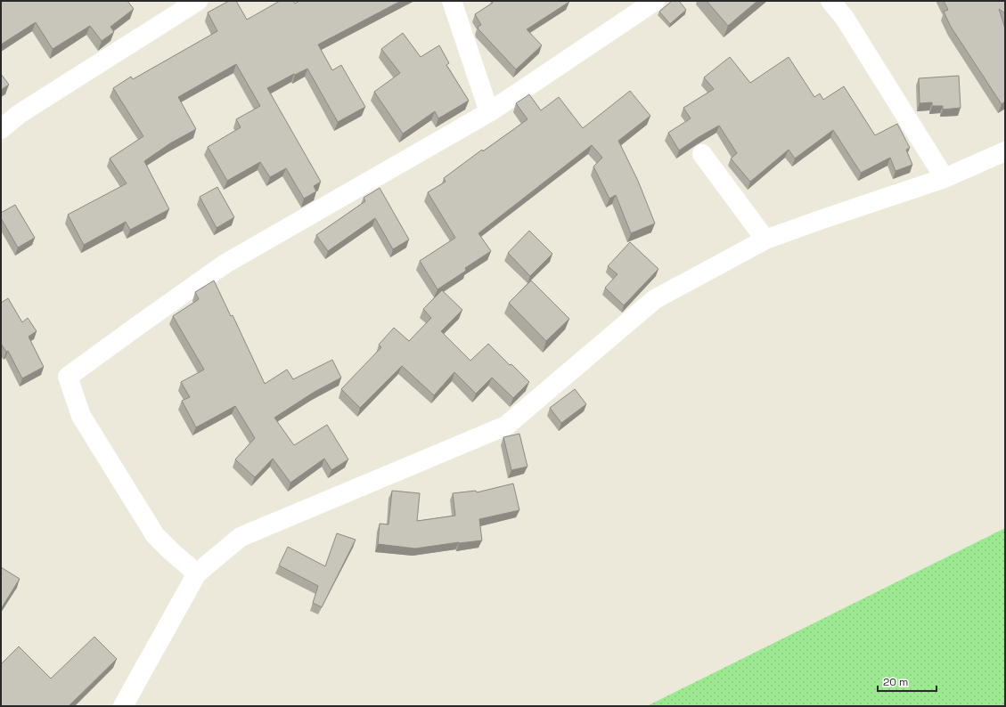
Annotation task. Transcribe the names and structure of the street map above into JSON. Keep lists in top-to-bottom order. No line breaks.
{"scale_bar":"20 m"}
